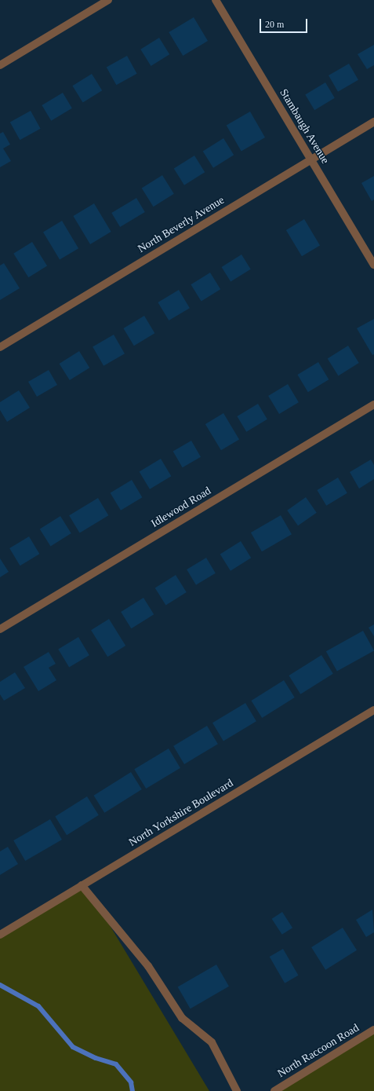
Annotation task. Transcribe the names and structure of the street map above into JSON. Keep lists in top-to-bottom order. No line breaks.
{"streets":{"street":["Stambaugh Avenue","North Beverly Avenue","Idlewood Road","North Yorkshire Boulevard","North Raccoon Road"]},"crossings":[["Stambaugh Avenue","North Beverly Avenue"]],"scale_bar":"20 m"}
